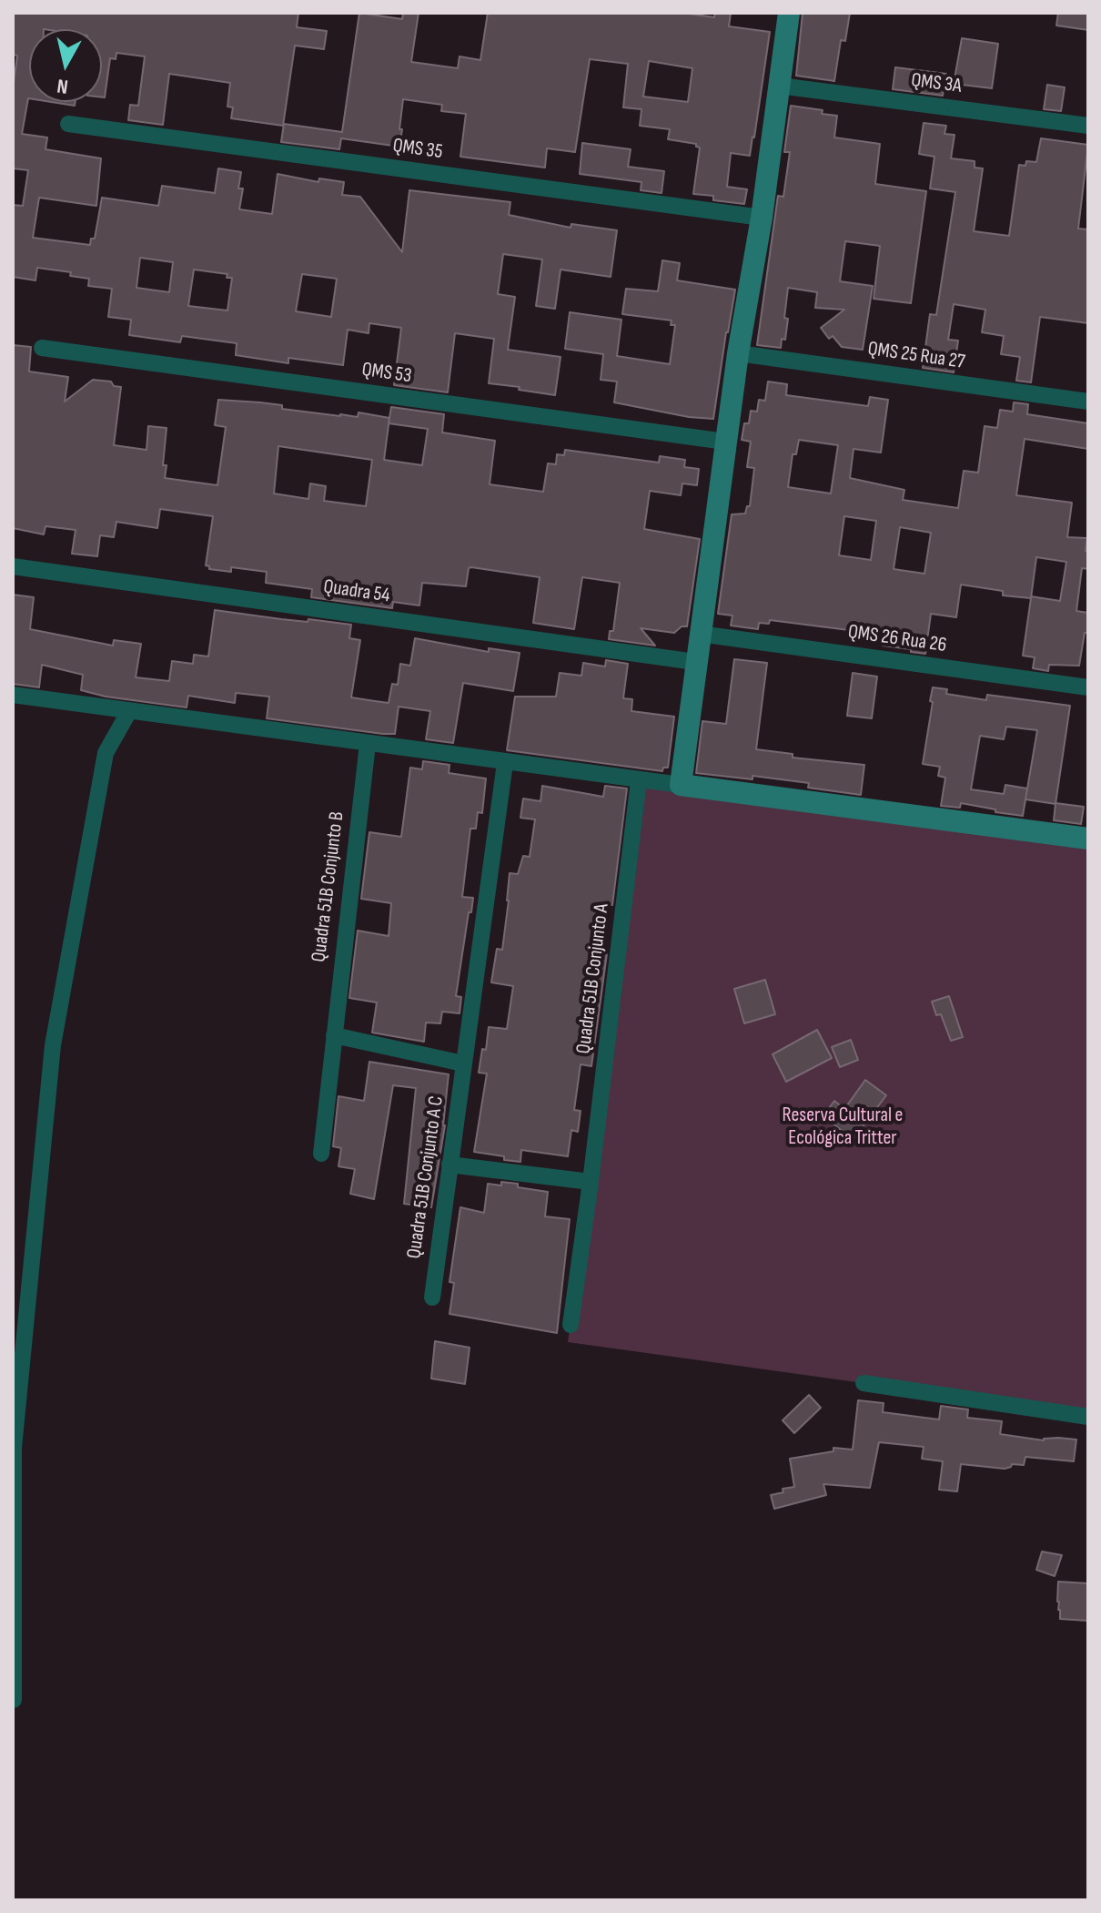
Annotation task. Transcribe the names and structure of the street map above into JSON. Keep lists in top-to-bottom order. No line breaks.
{"streets":{"street":["QMS 3A","QMS 35","QMS 25 Rua 27","QMS 53","Quadra 54","QMS 26 Rua 26","Quadra 51B Conjunto B","Quadra 51B Conjunto A","Quadra 51B Conjunto A C"]},"parks":["Reserva Cultural e Ecológica Tritter"],"north":"bottom"}
